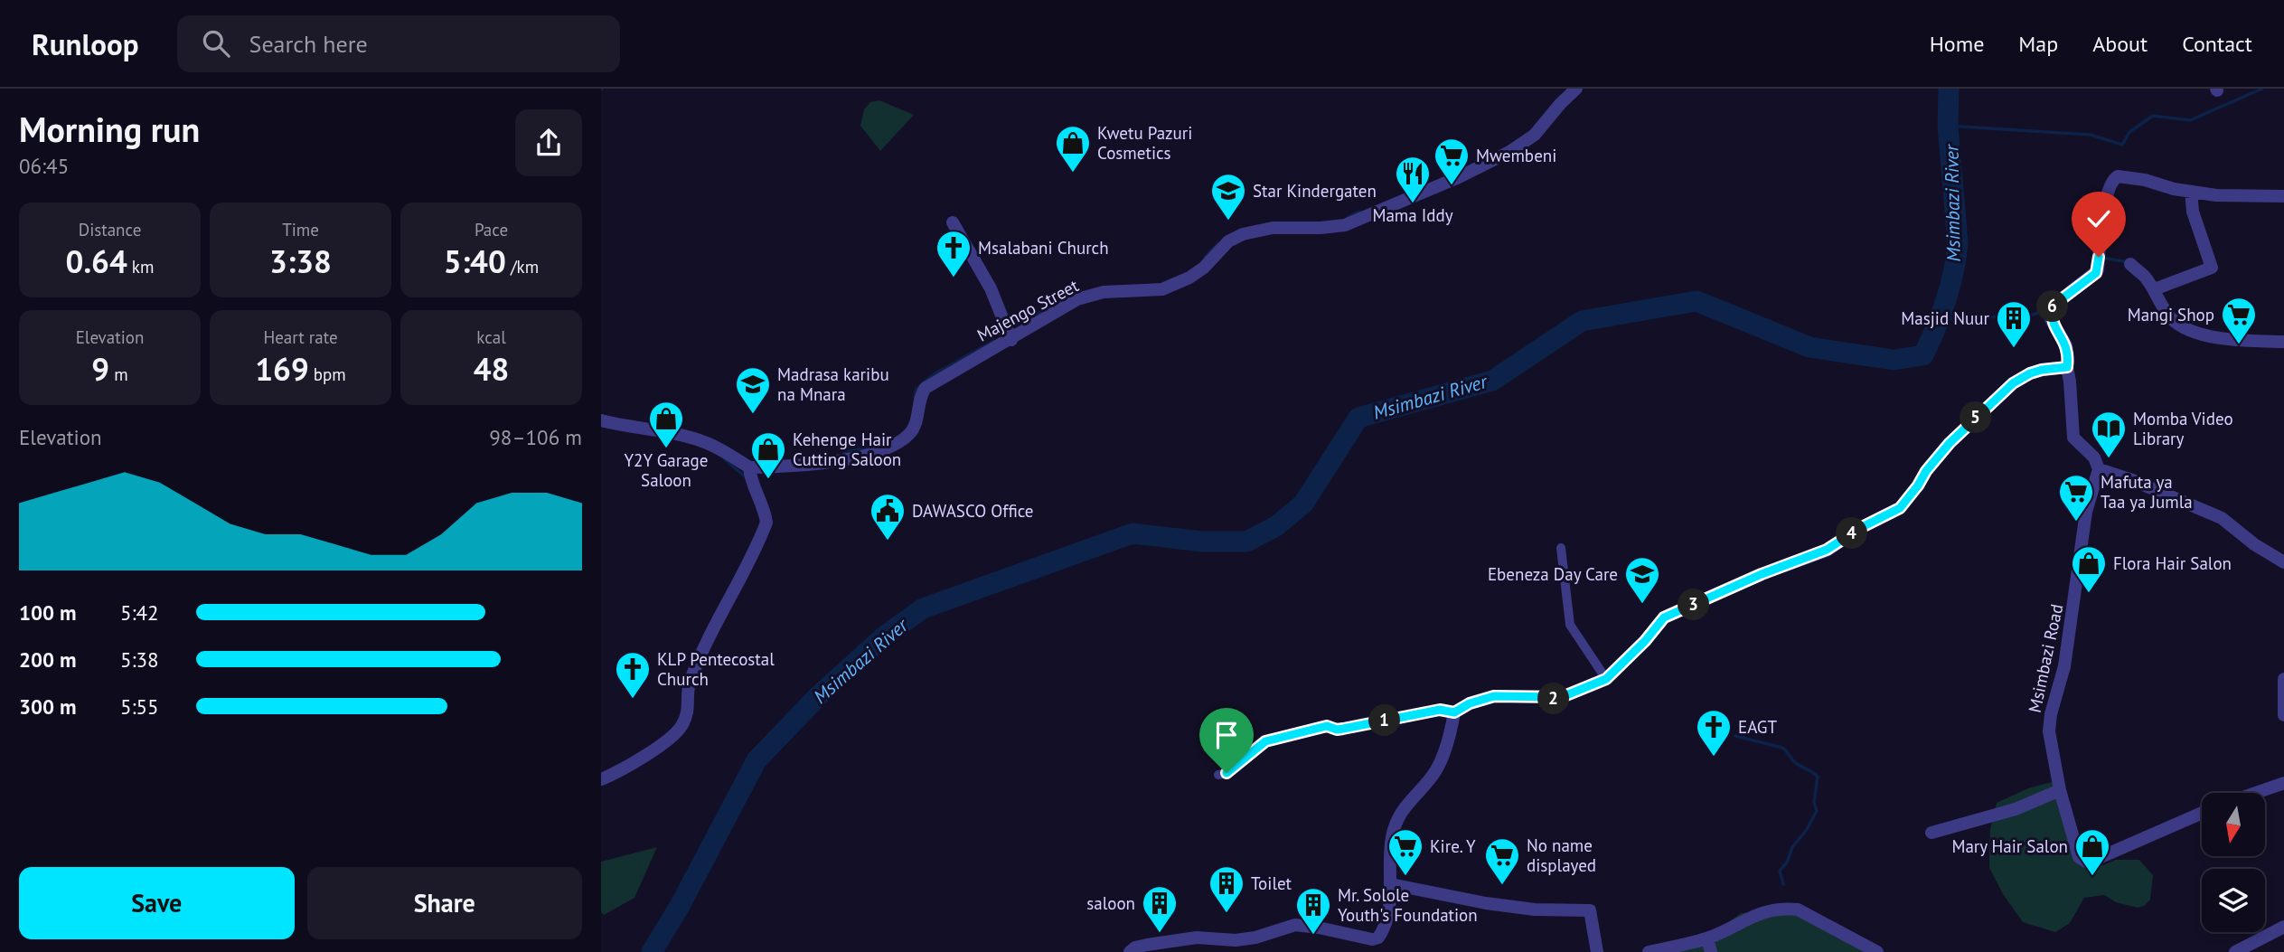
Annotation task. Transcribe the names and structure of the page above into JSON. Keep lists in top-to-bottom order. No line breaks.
{"streets":{"street":["Majengo Street","Msimbazi Road"]},"water":["Msimbazi River"],"places":{"shop":["Kwetu Pazuri Cosmetics","Y2Y Garage Saloon","Kehenge Hair Cutting Saloon","Flora Hair Salon","Mary Hair Salon"],"supermarket":["Mwembeni","Mangi Shop","Mafuta ya Taa ya Jumla","Kire. Y","No name displayed"],"restaurant":["Mama Iddy"],"school or university":["Star Kindergaten","Madrasa karibu na Mnara","Ebeneza Day Care"],"church":["Msalabani Church","KLP Pentecostal Church","EAGT"],"building":["Masjid Nuur","Toilet","saloon","Mr. Solole Youth's Foundation"],"library":["Momba Video Library"],"public building":["DAWASCO Office"]},"north":"bottom","page":{"header":"Runloop","search":"Search here","nav":["Home","Map","About","Contact"],"heading":["Morning run","06:45"],"stats":[["Distance","0.64 km"],["Time","3:38"],["Pace","5:40 /km"],["Elevation","9 m"],["Heart rate","169 bpm"],["kcal","48"]],"pins":["6","5","4","3","2","1"],"chart":["Elevation","98–106 m"],"list":[{"name":"100 m","note":"5:42"},{"name":"200 m","note":"5:38"},{"name":"300 m","note":"5:55"}],"buttons":["Save","Share"]}}
